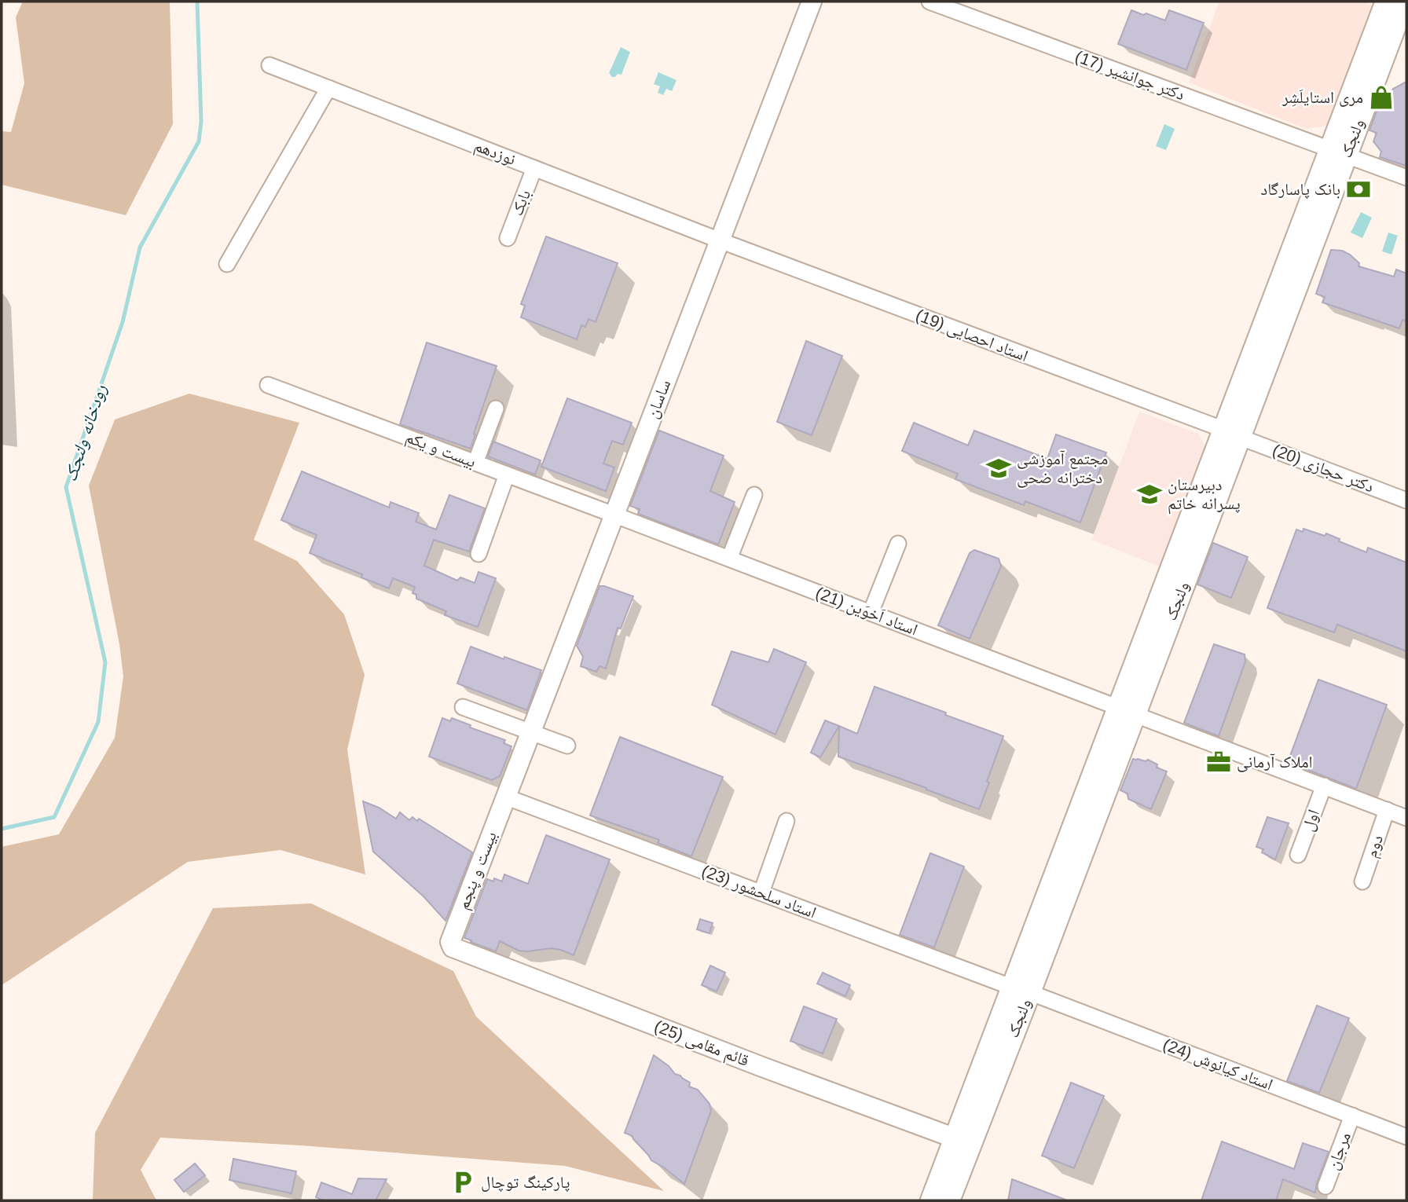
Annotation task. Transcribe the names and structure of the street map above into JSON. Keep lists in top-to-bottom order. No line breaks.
{"streets":{"main road":["ولنجک"],"street":["دکتر جوانشیر (17)","نوزدهم","بابک","استاد احصایی (19)","ساسان","بیست و یکم","دکتر حجازی (20)","استاد اَخوَين (21)","اول","دوم","بیست و پنجم","استاد سلحشور (23)","قائم مقامی (25)","استاد کیانوش (24)","مرجان"]},"crossings":[["دکتر جوانشیر (17)","ولنجک"],["ولنجک","استاد احصایی (19)"],["ولنجک","دکتر حجازی (20)"],["ولنجک","استاد اَخوَين (21)"],["ولنجک","استاد سلحشور (23)"],["ولنجک","قائم مقامی (25)"],["ولنجک","استاد کیانوش (24)"],["نوزدهم","بابک"],["نوزدهم","استاد احصایی (19)"],["نوزدهم","ساسان"],["استاد احصایی (19)","ساسان"],["استاد احصایی (19)","دکتر حجازی (20)"],["ساسان","بیست و یکم"],["ساسان","استاد اَخوَين (21)"],["ساسان","بیست و پنجم"],["ساسان","استاد سلحشور (23)"],["بیست و یکم","استاد اَخوَين (21)"],["استاد اَخوَين (21)","اول"],["استاد اَخوَين (21)","دوم"],["بیست و پنجم","استاد سلحشور (23)"],["بیست و پنجم","قائم مقامی (25)"],["استاد سلحشور (23)","استاد کیانوش (24)"],["استاد کیانوش (24)","مرجان"]],"water":["رودخانه ولنجک"],"places":{"shop":["مری استایلَشِر"],"bank":["بانک پاسارگاد"],"school or university":["مجتمع آموزشی دخترانه ضحی","دبیرستان پسرانه خاتم"],"office":["املاک آرمانی"],"parking":["پارکینگ توچال"]}}
